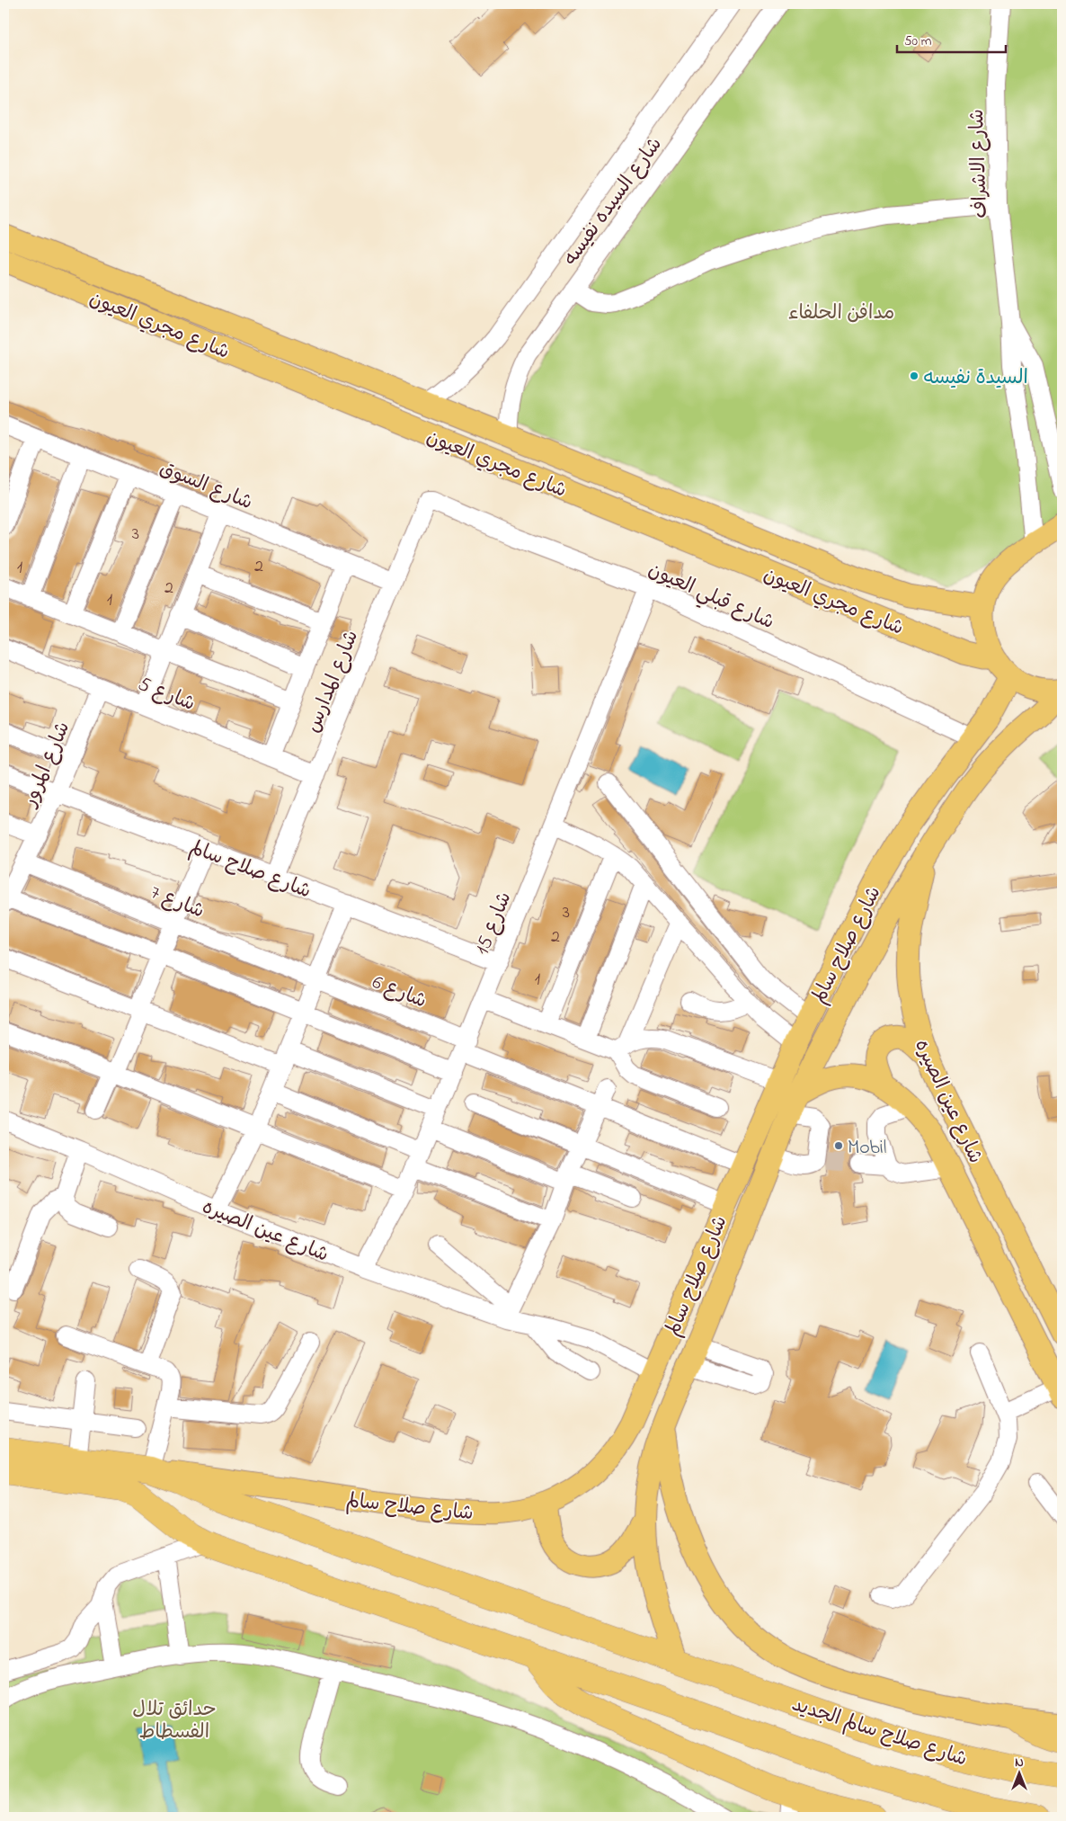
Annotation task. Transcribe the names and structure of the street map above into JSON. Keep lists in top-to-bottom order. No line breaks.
{"streets":{"highway":["شارع صلاح سالم","شارع صلاح سالم الجديد"],"main road":["شارع مجري العيون","شارع عين الصيره"],"street":["شارع الاشراف","شارع السيده نفيسه","شارع السوق","شارع قبلي العيون","شارع المدارس","شارع 5","شارع المرور","شارع 7","شارع 15","شارع 6"]},"crossings":[["شارع السيده نفيسه","شارع مجري العيون"],["شارع السوق","شارع المدارس"],["شارع قبلي العيون","شارع المدارس"],["شارع قبلي العيون","شارع صلاح سالم"],["شارع قبلي العيون","شارع 15"],["شارع المدارس","شارع 5"],["شارع المدارس","شارع صلاح سالم"],["شارع 5","شارع المرور"],["شارع المرور","شارع صلاح سالم"],["شارع المرور","شارع 7"],["شارع صلاح سالم","شارع 15"],["شارع صلاح سالم","شارع 6"],["شارع صلاح سالم","شارع عين الصيره"],["شارع صلاح سالم","شارع صلاح سالم الجديد"],["شارع 7","شارع 6"],["شارع 15","شارع 6"],["شارع 15","شارع عين الصيره"]],"parks":["مدافن الحلفاء","حدائق تلال الفسطاط"],"places":["السيدة نفيسه","Mobil"],"house_numbers":["3","2","1","2","1","3","2","1"],"scale_bar":"50 m","north":"top"}
